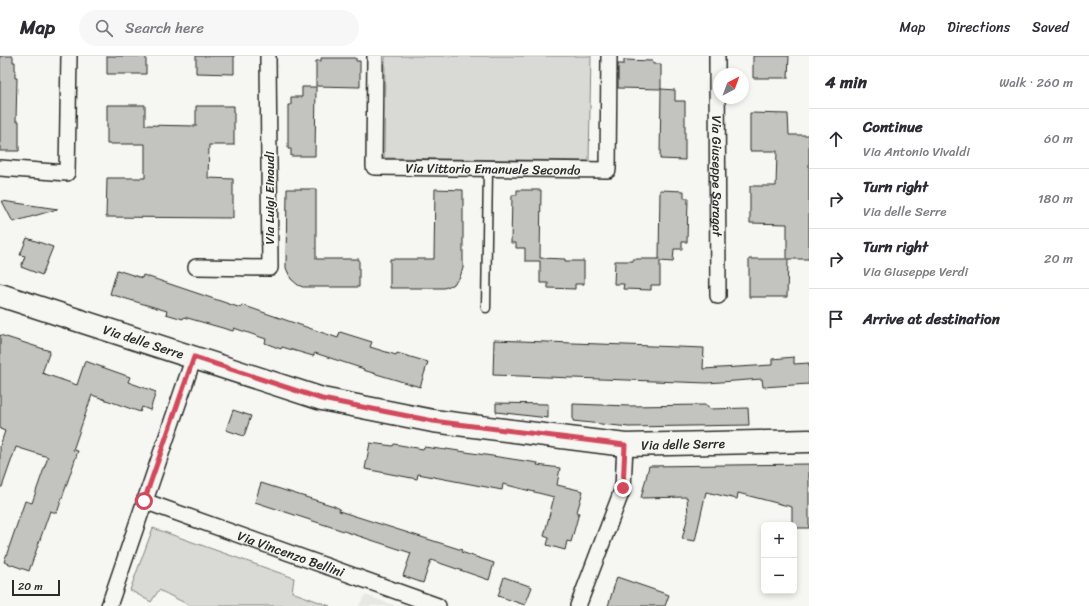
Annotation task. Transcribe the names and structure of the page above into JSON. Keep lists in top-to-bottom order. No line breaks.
{"streets":{"street":["Via Vittorio Emanuele Secondo","Via Giuseppe Saragat","Via Luigi Einaudi","Via delle Serre","Via Vincenzo Bellini"]},"scale_bar":"20 m","north":"top right","page":{"header":"Map","search":"Search here","nav":["Map","Directions","Saved"],"heading":["4 min","Walk · 260 m"],"list":[["Continue","Via Antonio Vivaldi","60 m"],["Turn right","Via delle Serre","180 m"],["Turn right","Via Giuseppe Verdi","20 m"],"Arrive at destination"],"map_buttons":["+","−"],"scale":"20 m"}}
